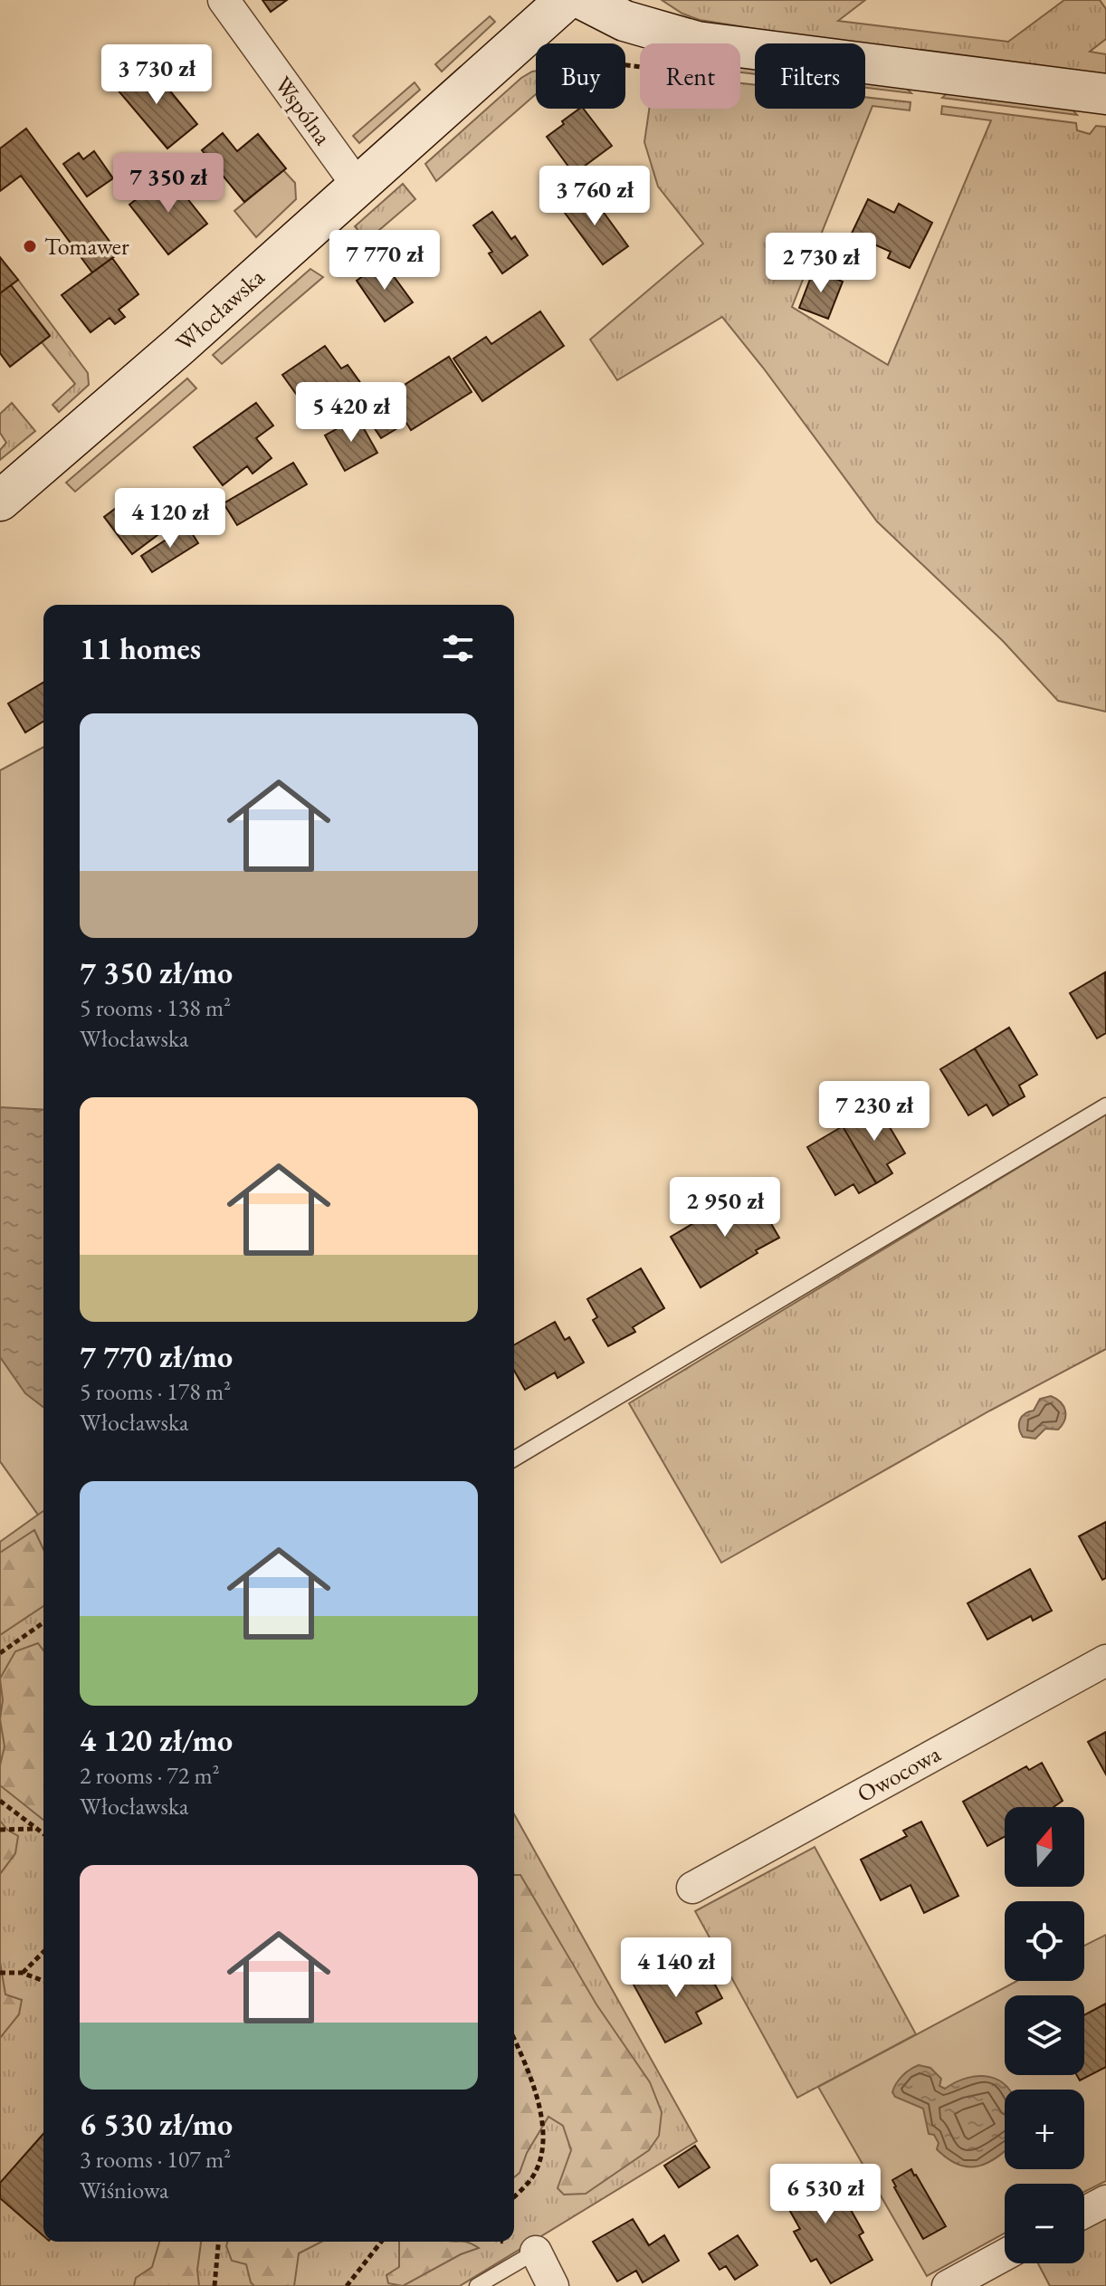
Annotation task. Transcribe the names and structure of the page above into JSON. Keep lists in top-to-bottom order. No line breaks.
{"streets":{"main road":["Włocławska"],"street":["Wspólna","Owocowa"]},"crossings":[["Wspólna","Włocławska"]],"places":["Tomawer"],"north":"top","page":{"chip":["Buy","Rent","Filters"],"price":["3 730 zł","7 350 zł","3 760 zł","7 770 zł","2 730 zł","5 420 zł","4 120 zł","7 230 zł","2 950 zł","4 140 zł","6 530 zł"],"heading":"11 homes","list":[{"name":"7 350 zł/mo","note":"5 rooms · 138 m² · Włocławska"},{"name":"7 770 zł/mo","note":"5 rooms · 178 m² · Włocławska"},{"name":"4 120 zł/mo","note":"2 rooms · 72 m² · Włocławska"},{"name":"6 530 zł/mo","note":"3 rooms · 107 m² · Wiśniowa"}],"map_buttons":["+","−"]}}
